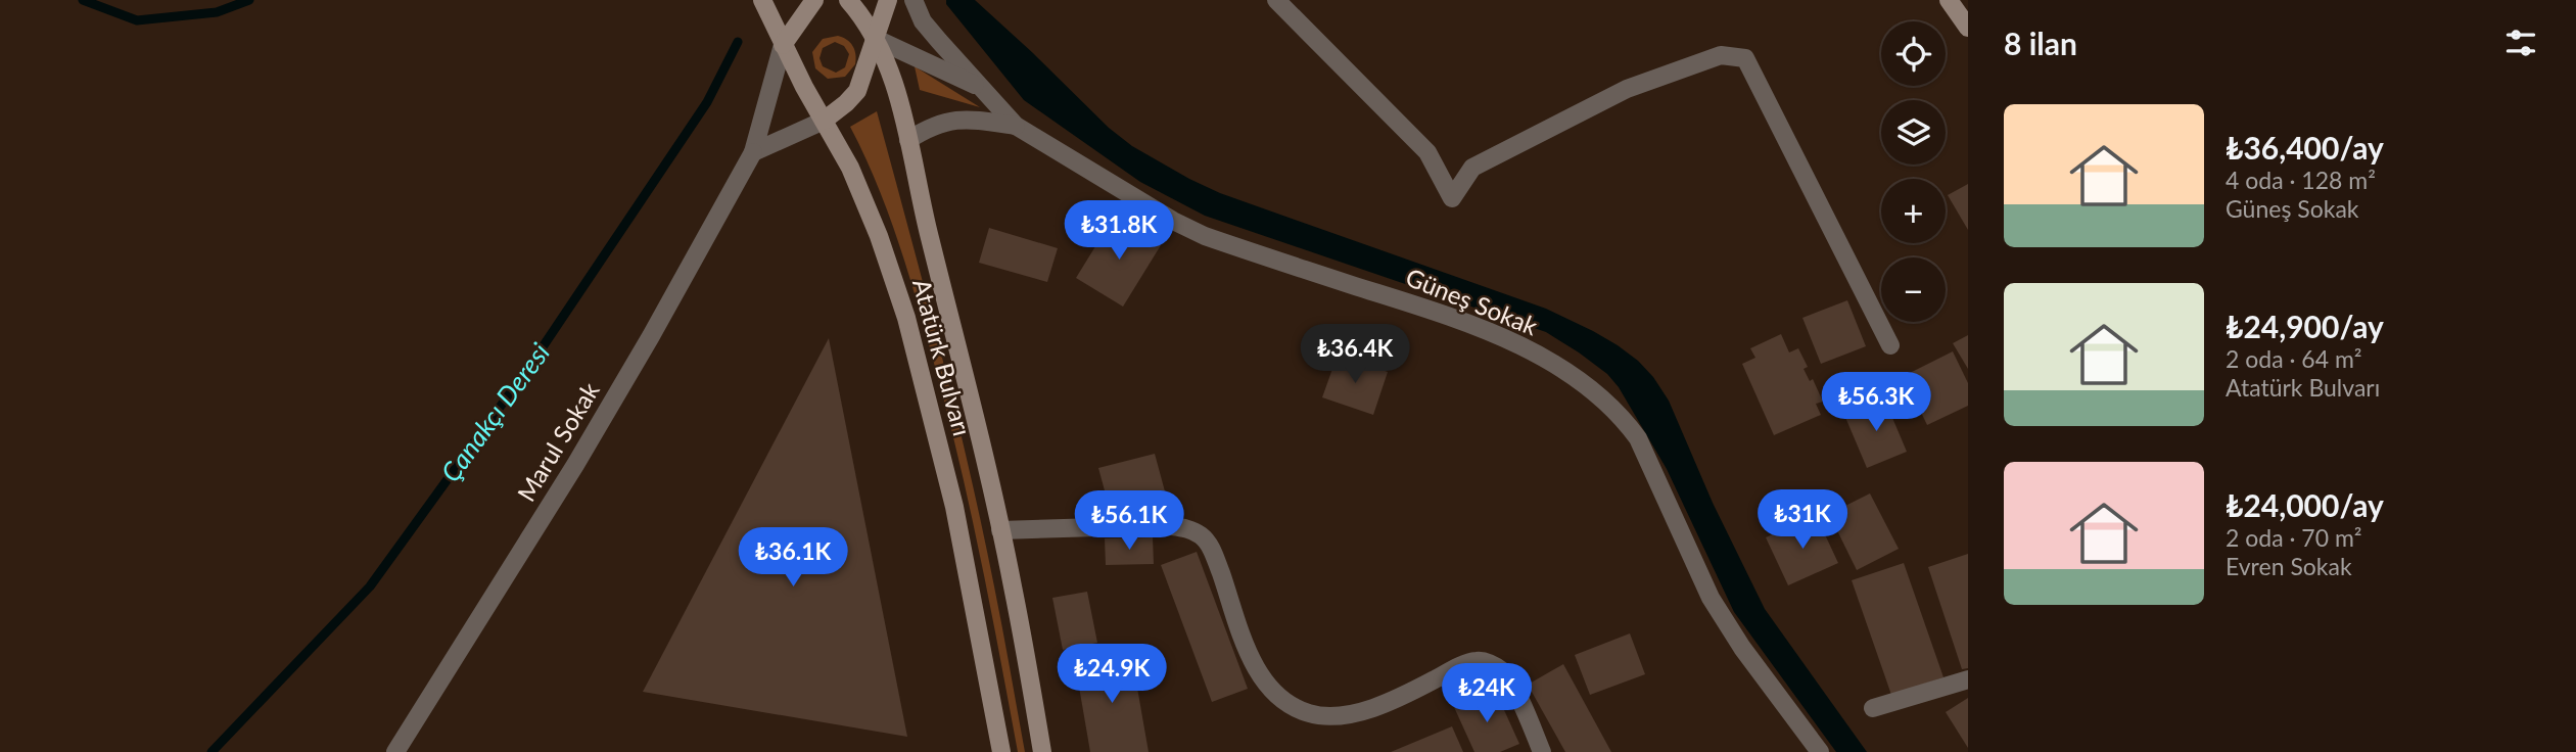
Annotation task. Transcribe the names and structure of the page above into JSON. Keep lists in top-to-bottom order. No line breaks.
{"streets":{"main road":["Atatürk Bulvarı"],"street":["Güneş Sokak","Marul Sokak"]},"crossings":[["Güneş Sokak","Atatürk Bulvarı"],["Atatürk Bulvarı","Marul Sokak"]],"water":["Çanakçı Deresi"],"page":{"heading":"8 ilan","map_buttons":["+","−"],"list":[{"name":"₺36,400/ay","note":"4 oda · 128 m² · Güneş Sokak"},{"name":"₺24,900/ay","note":"2 oda · 64 m² · Atatürk Bulvarı"},{"name":"₺24,000/ay","note":"2 oda · 70 m² · Evren Sokak"}],"price":["₺31.8K","₺36.4K","₺56.3K","₺31K","₺56.1K","₺36.1K","₺24.9K","₺24K"]}}
